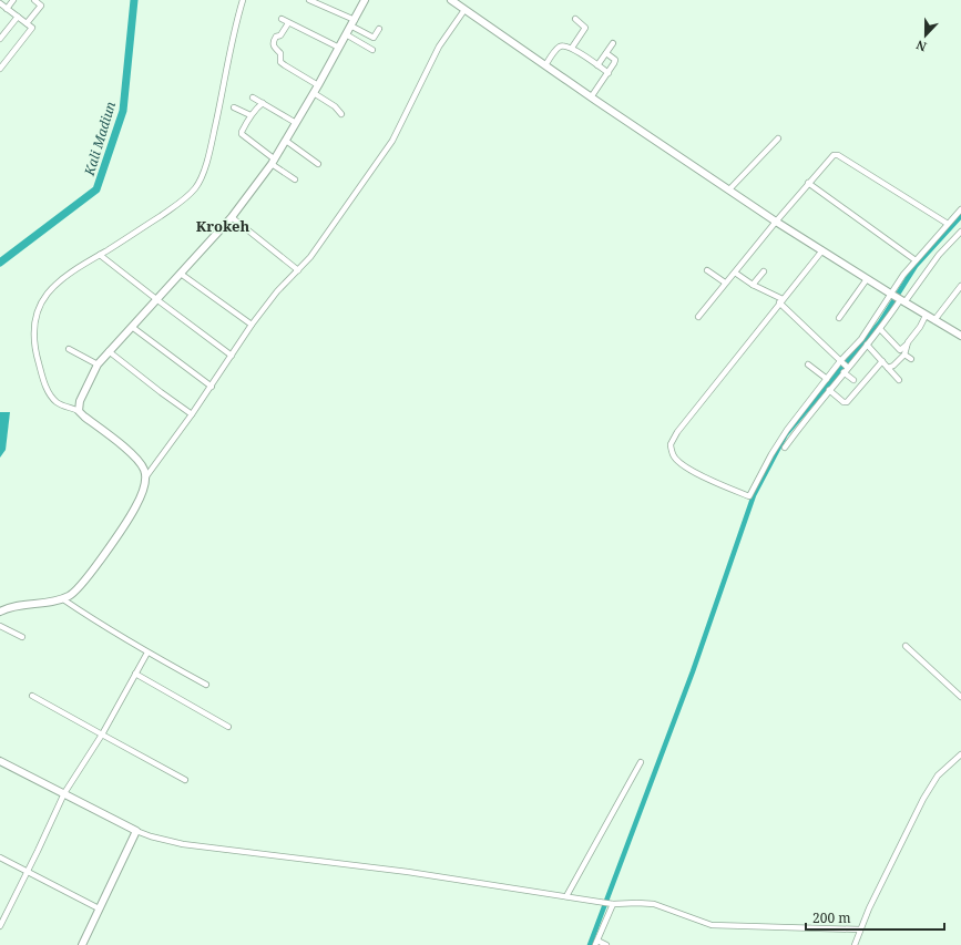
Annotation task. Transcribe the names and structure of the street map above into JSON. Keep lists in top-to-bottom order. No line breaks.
{"districts":["Krokeh"],"water":["Kali Madiun"],"scale_bar":"200 m","north":"bottom"}
